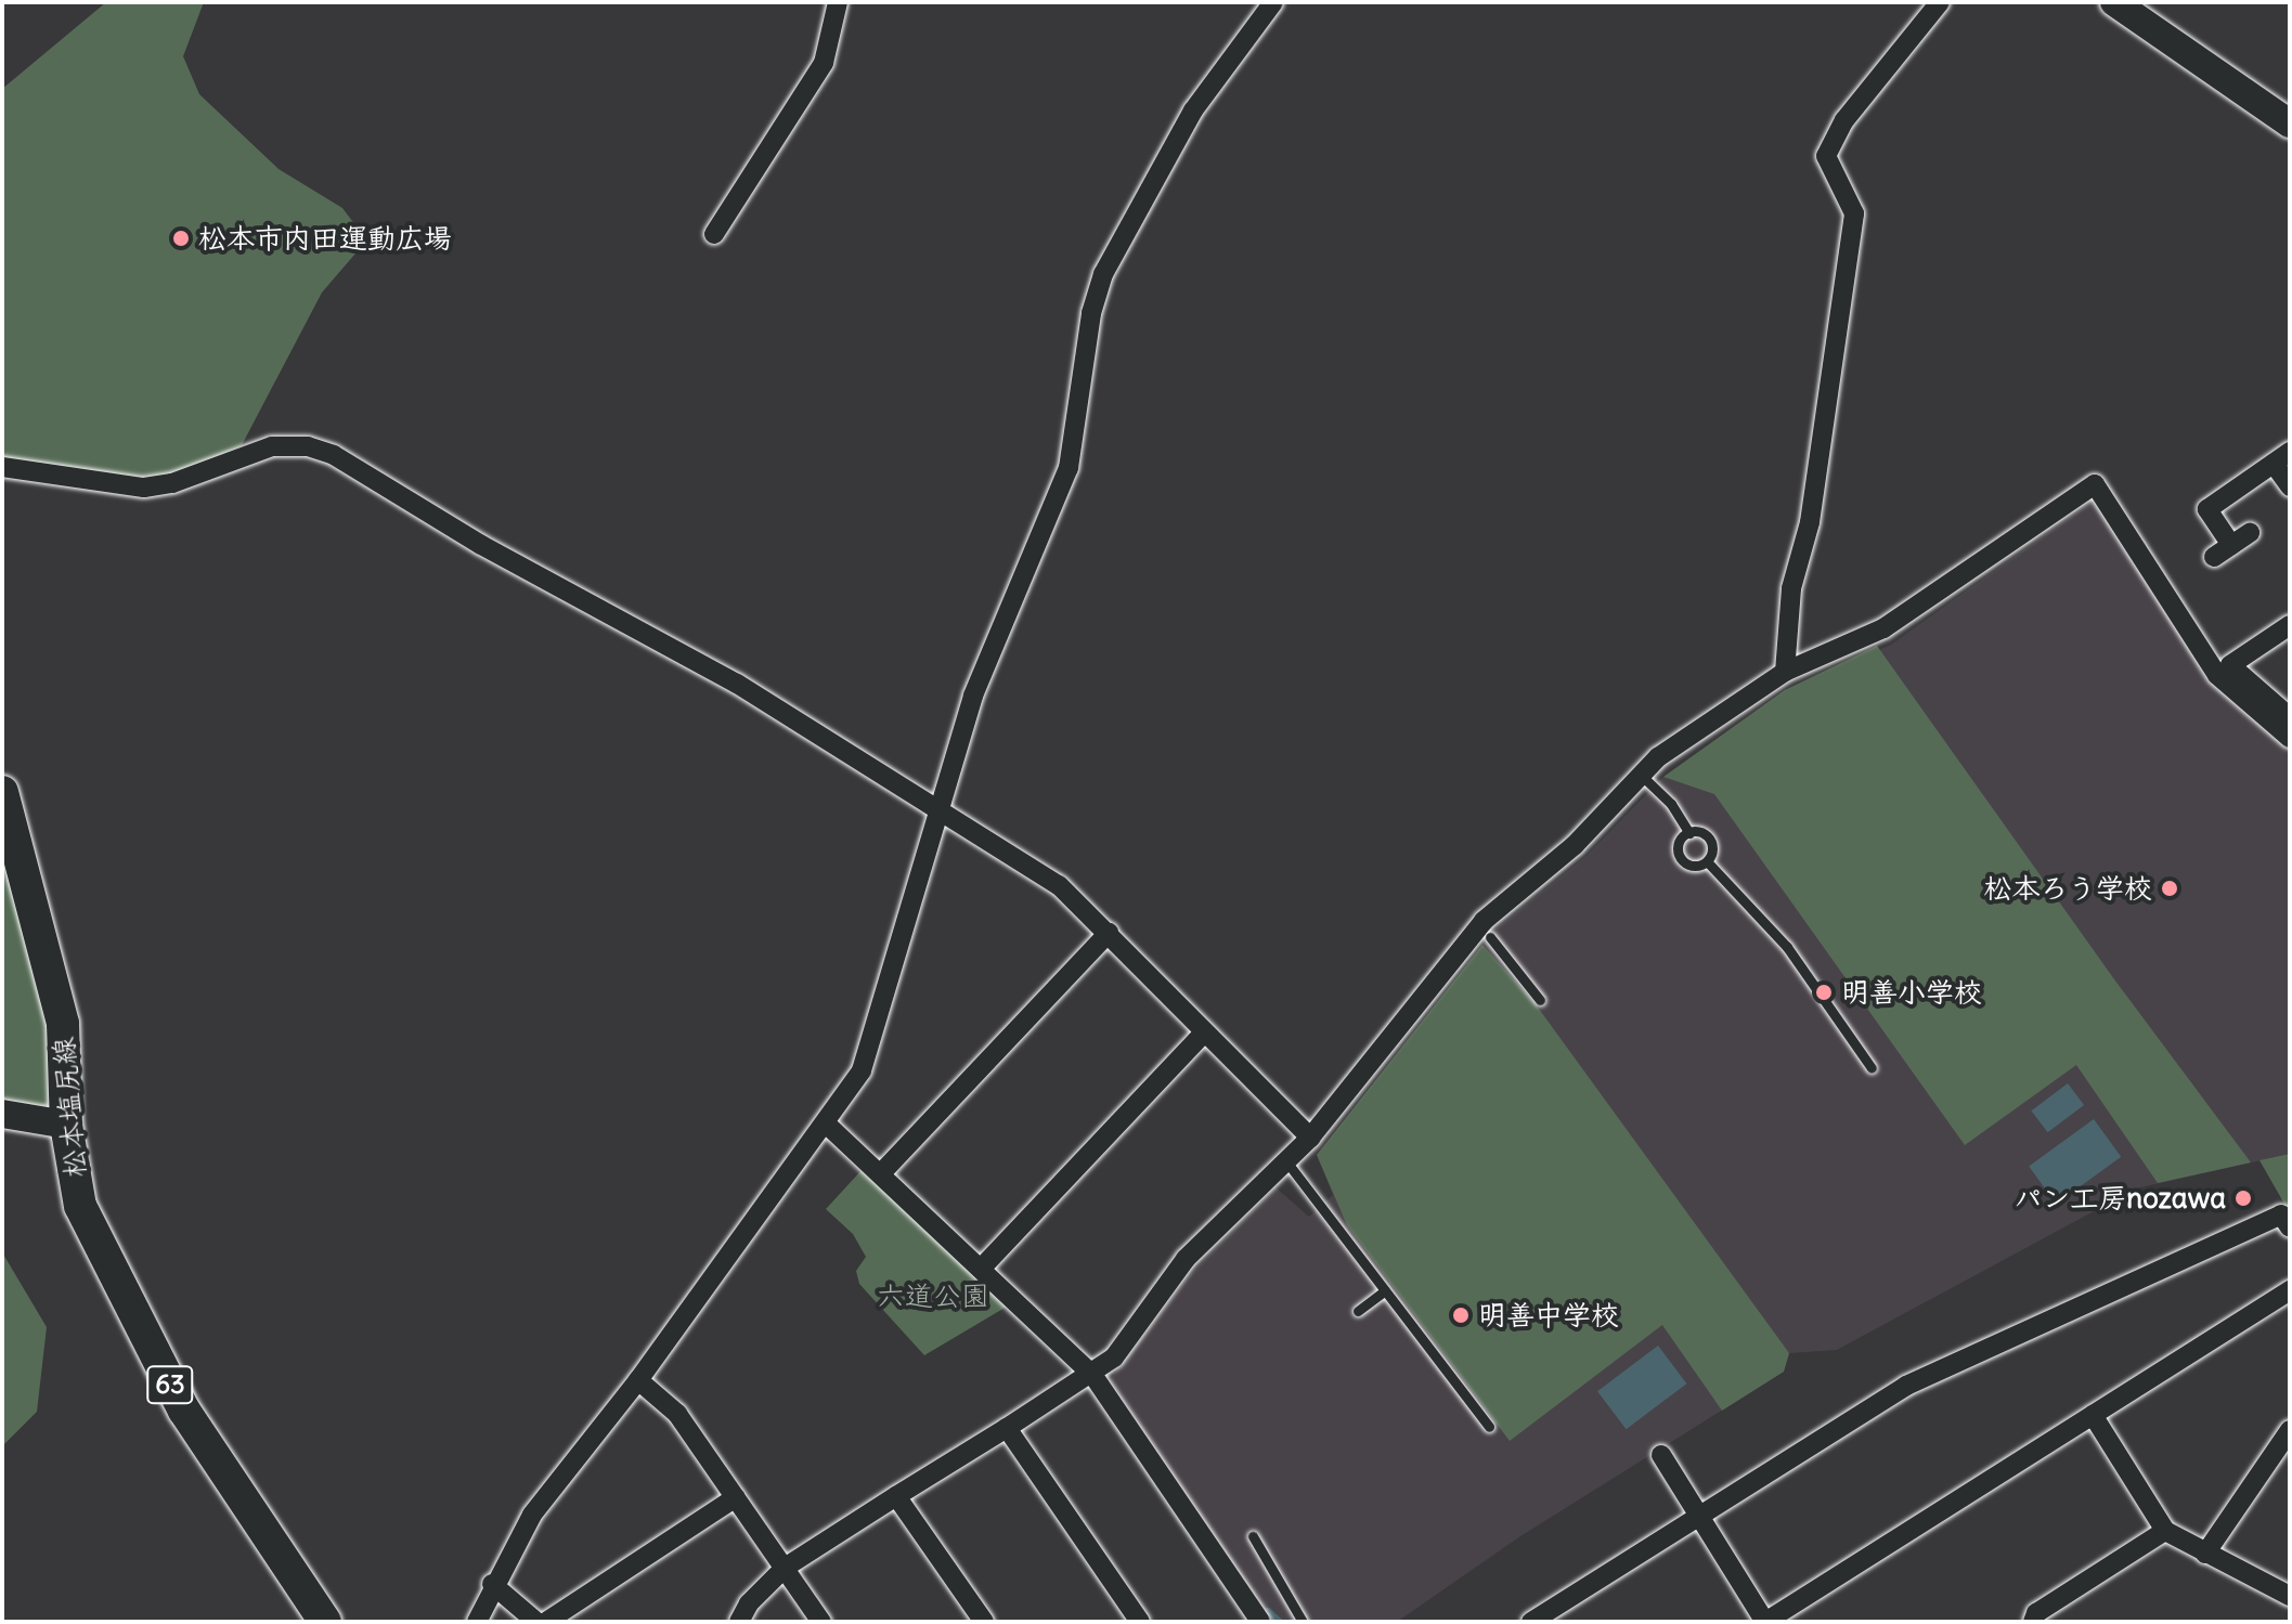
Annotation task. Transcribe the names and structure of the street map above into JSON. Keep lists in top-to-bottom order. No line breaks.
{"streets":{"main road":["松本塩尻線","63"]},"parks":["六道公園"],"places":["松本市内田運動広場","松本ろう学校","明善小学校","パン工房nozawa","明善中学校"]}
